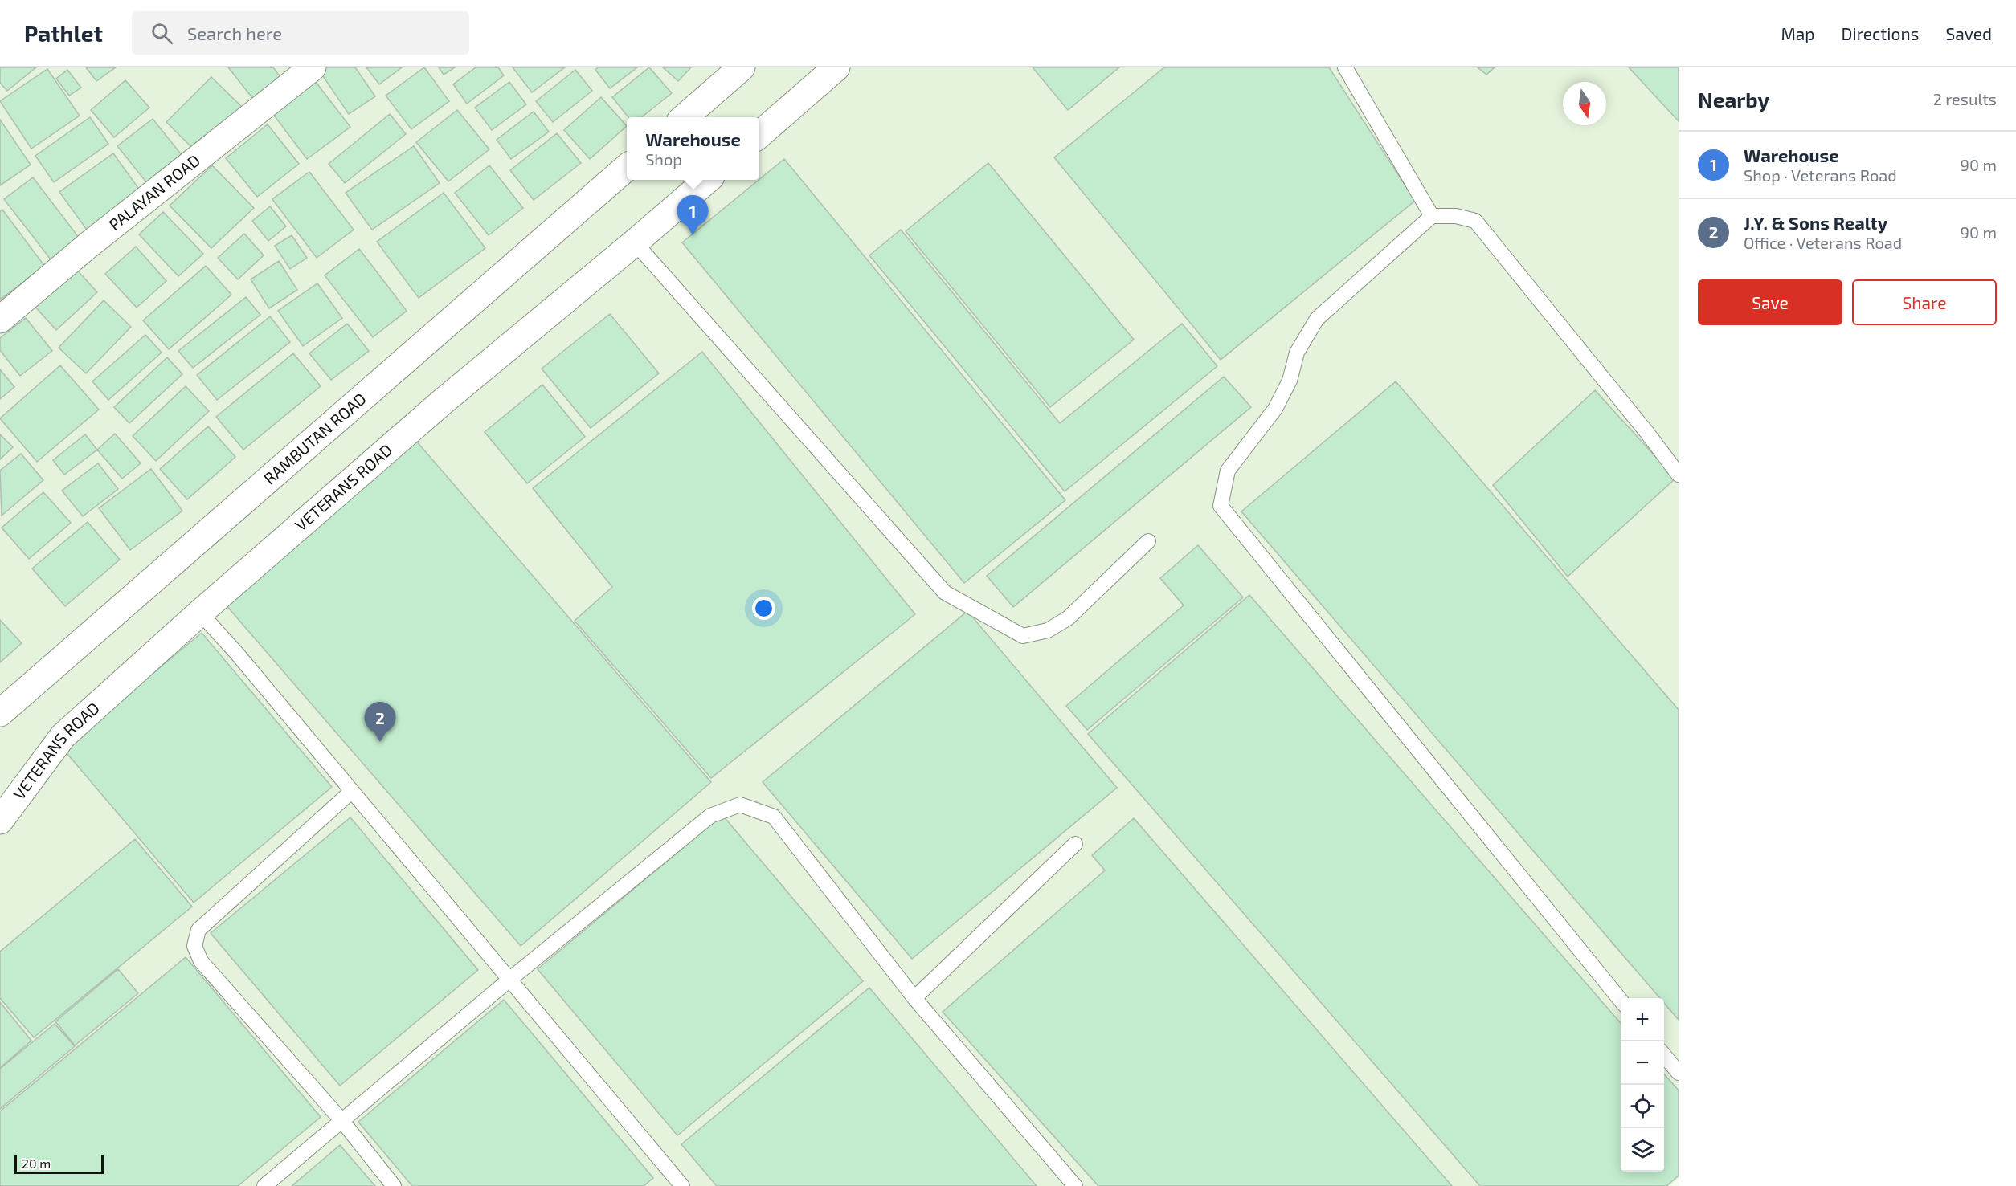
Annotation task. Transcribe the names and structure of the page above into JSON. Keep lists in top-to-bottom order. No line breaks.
{"streets":{"street":["PALAYAN ROAD","RAMBUTAN ROAD","VETERANS ROAD"]},"scale_bar":"20 m","north":"bottom","page":{"header":"Pathlet","search":"Search here","nav":["Map","Directions","Saved"],"heading":["Nearby","2 results"],"popup":["Warehouse","Shop"],"list":[{"mark":"1","name":"Warehouse","note":"Shop · Veterans Road","value":"90 m"},{"mark":"2","name":"J.Y. & Sons Realty","note":"Office · Veterans Road","value":"90 m"}],"pins":["1","2"],"buttons":["Save","Share"],"map_buttons":["+","−"],"scale":"20 m"}}
